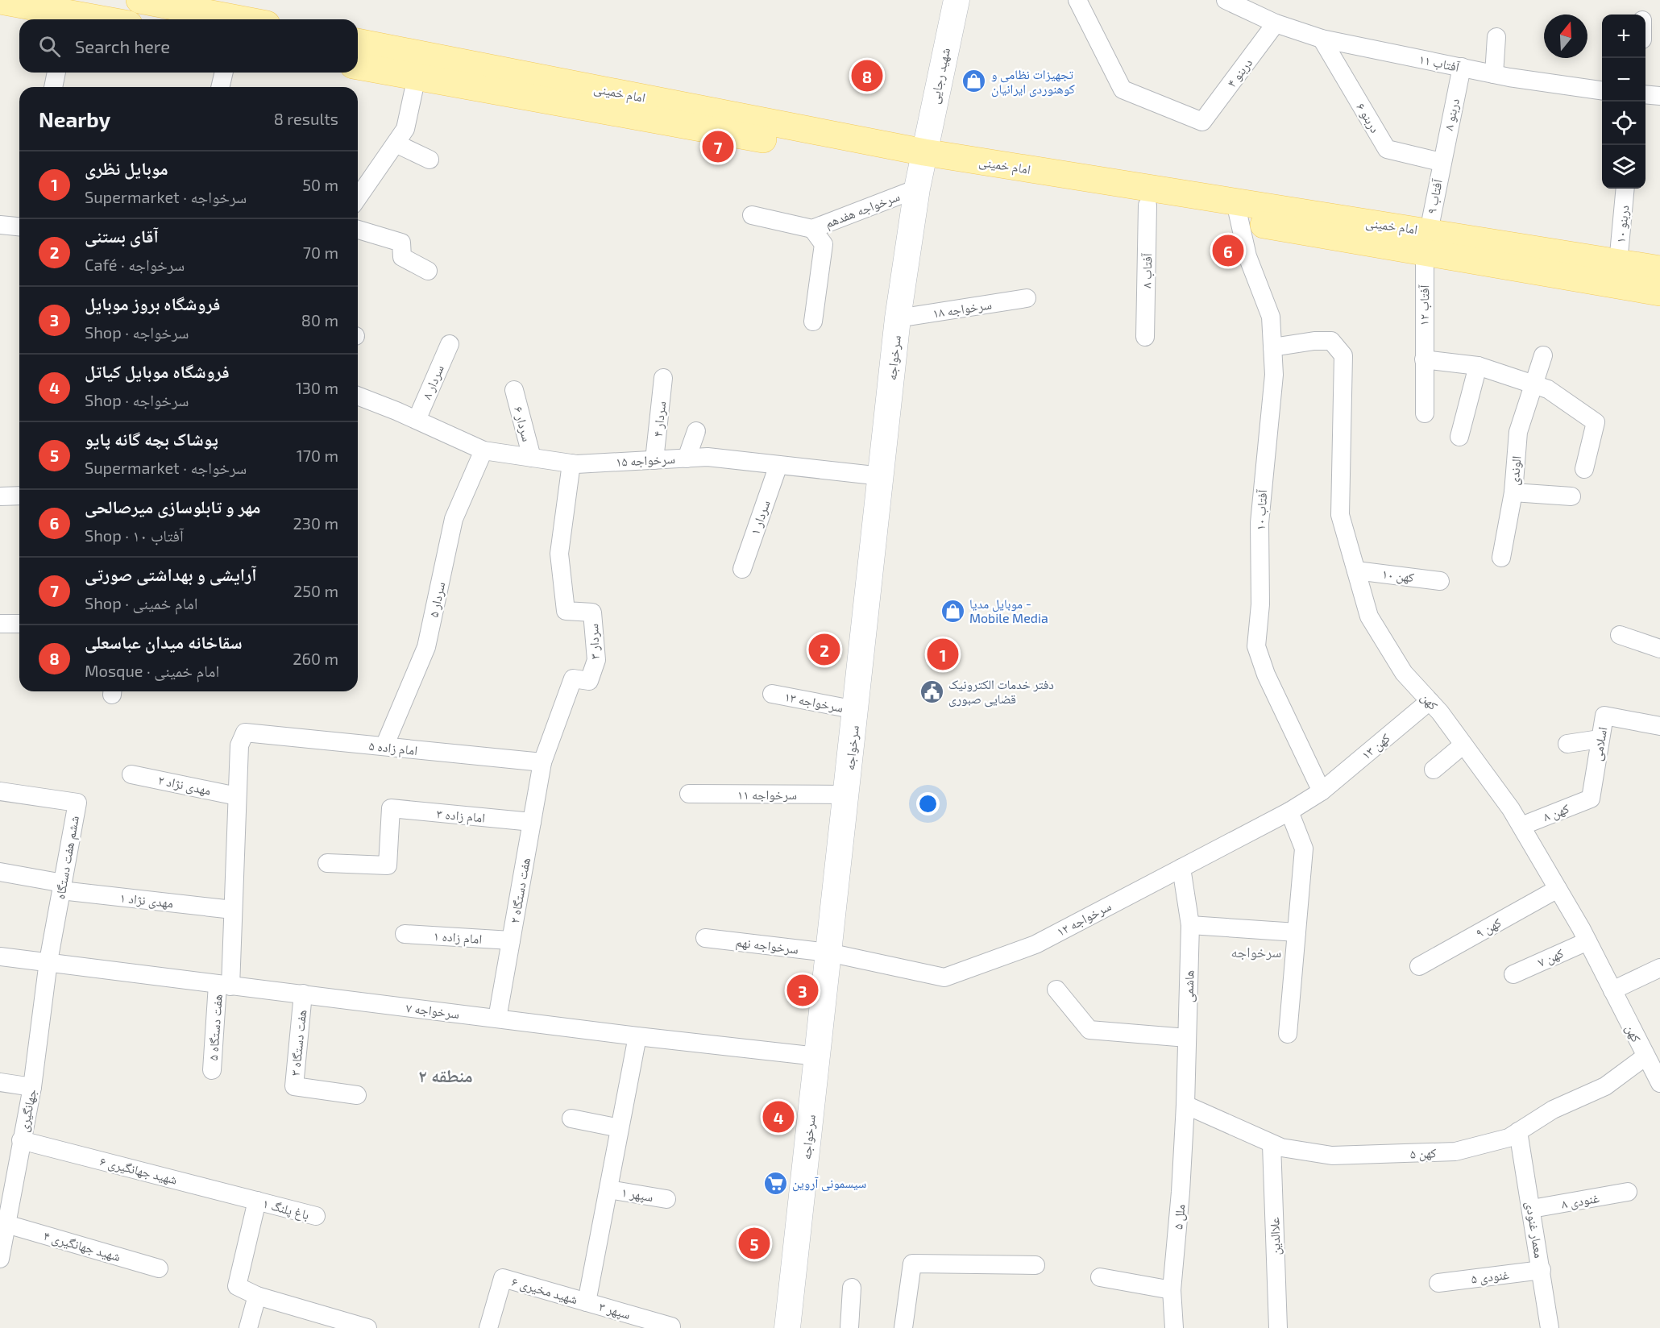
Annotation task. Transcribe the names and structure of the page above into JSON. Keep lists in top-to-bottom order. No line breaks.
{"streets":{"main road":["شهید رجایی","امام خمینی","سرخواجه"],"street":["آفتاب ۱۱","۴ دربنو","۸ دربنو","۶ دربنو","آفتاب ۹","سرخواجه هفدهم","۱۰ دربنو","آفتاب ۸","آفتاب ۱۲","۱۸ سرخواجه","۸ سردار","۴ سردار","۶ سردار","سرخواجه ۱۵","الوندی","۱۰ آفتاب","۱ سردار","۱۰ کهن","۵ سردار","۳ سردار","کهن","۱۳ سرخواجه","اسلامی","۱۳ کهن","۵ امام زاده","۲ مهدی نژاد","۱۱ سرخواجه","۸ کهن","۳ امام زاده","ششم هفت دستگاه","هفت دستگاه ۲","۱ مهدی نژاد","۱۲ سرخواجه","۹ کهن","۱ امام زاده","سرخواجه نهم","۷ کهن","هاشمی","سرخواجه ۷","هفت دستگاه ۵","۳ هفت دستگاه","جهانگیری","۵ کهن","۶ شهید جهانگیری","۱ سپهر","۸ غنودی","۱ باغ پلنگ","ملل ۵","معمار غنودی","علاالدین","۴ شهید جهانگیری","۵ غنودی","شهید مخیری ۶","۳ سپهر"]},"crossings":[["آفتاب ۱۱","۴ دربنو"],["آفتاب ۱۱","۸ دربنو"],["آفتاب ۱۱","۶ دربنو"],["شهید رجایی","امام خمینی"],["شهید رجایی","سرخواجه هفدهم"],["شهید رجایی","سرخواجه"],["امام خمینی","آفتاب ۹"],["امام خمینی","سرخواجه هفدهم"],["امام خمینی","۱۰ دربنو"],["امام خمینی","آفتاب ۸"],["امام خمینی","آفتاب ۱۲"],["امام خمینی","سرخواجه"],["امام خمینی","۱۰ آفتاب"],["۸ دربنو","۶ دربنو"],["۸ دربنو","آفتاب ۹"],["۶ دربنو","آفتاب ۹"],["آفتاب ۹","آفتاب ۱۲"],["سرخواجه هفدهم","سرخواجه"],["۱۸ سرخواجه","سرخواجه"],["سرخواجه","سرخواجه ۱۵"],["سرخواجه","۱۳ سرخواجه"],["سرخواجه","۱۱ سرخواجه"],["سرخواجه","۱۲ سرخواجه"],["سرخواجه","سرخواجه نهم"],["سرخواجه","سرخواجه ۷"],["۸ سردار","سرخواجه ۱۵"],["۴ سردار","سرخواجه ۱۵"],["۶ سردار","سرخواجه ۱۵"],["سرخواجه ۱۵","۱ سردار"],["سرخواجه ۱۵","۵ سردار"],["سرخواجه ۱۵","۳ سردار"],["۱۰ آفتاب","کهن"],["۱۰ آفتاب","۱۳ کهن"],["۱۰ آفتاب","۱۲ سرخواجه"],["۱۰ کهن","کهن"],["۵ سردار","۵ امام زاده"],["۳ سردار","۵ امام زاده"],["۳ سردار","هفت دستگاه ۲"],["کهن","۱۳ کهن"],["کهن","۸ کهن"],["کهن","۹ کهن"],["کهن","۷ کهن"],["کهن","۵ کهن"],["اسلامی","۸ کهن"],["۱۳ کهن","۱۲ سرخواجه"],["۵ امام زاده","هفت دستگاه ۲"],["۵ امام زاده","هفت دستگاه ۵"],["۲ مهدی نژاد","هفت دستگاه ۵"],["۳ امام زاده","هفت دستگاه ۲"],["ششم هفت دستگاه","۱ مهدی نژاد"],["ششم هفت دستگاه","سرخواجه ۷"],["ششم هفت دستگاه","جهانگیری"],["هفت دستگاه ۲","۱ امام زاده"],["هفت دستگاه ۲","سرخواجه ۷"],["۱ مهدی نژاد","هفت دستگاه ۵"],["۱۲ سرخواجه","سرخواجه نهم"],["۱۲ سرخواجه","هاشمی"],["هاشمی","۵ کهن"],["هاشمی","ملل ۵"],["سرخواجه ۷","هفت دستگاه ۵"],["سرخواجه ۷","۳ هفت دستگاه"],["سرخواجه ۷","جهانگیری"],["جهانگیری","۶ شهید جهانگیری"],["جهانگیری","۴ شهید جهانگیری"],["۵ کهن","ملل ۵"],["۵ کهن","معمار غنودی"],["۵ کهن","علاالدین"],["۶ شهید جهانگیری","۱ باغ پلنگ"],["۸ غنودی","معمار غنودی"],["معمار غنودی","۵ غنودی"],["شهید مخیری ۶","۳ سپهر"]],"districts":["سرخواجه","منطقه ۲"],"places":{"shop":["تجهیزات نظامی و کوهنوردی ایرانیان","موبایل مدیا - Mobile Media"],"public building":["دفتر خدمات الکترونیک قضایی صبوری"],"supermarket":["سیسمونی آروین"]},"north":"top","page":{"map_buttons":["+","−"],"search":"Search here","pins":["8","7","6","2","1","3","4","5"],"heading":["Nearby","8 results"],"list":[{"mark":"1","name":"موبایل نظری","note":"Supermarket · سرخواجه","value":"50 m"},{"mark":"2","name":"آقای بستنی","note":"Café · سرخواجه","value":"70 m"},{"mark":"3","name":"فروشگاه بروز موبایل","note":"Shop · سرخواجه","value":"80 m"},{"mark":"4","name":"فروشگاه موبایل کیاتل","note":"Shop · سرخواجه","value":"130 m"},{"mark":"5","name":"پوشاک بچه گانه پایو","note":"Supermarket · سرخواجه","value":"170 m"},{"mark":"6","name":"مهر و تابلوسازی میرصالحی","note":"Shop · ۱۰ آفتاب","value":"230 m"},{"mark":"7","name":"آرایشی و بهداشتی صورتی","note":"Shop · امام خمینی","value":"250 m"},{"mark":"8","name":"سقاخانه میدان عباسعلی","note":"Mosque · امام خمینی","value":"260 m"}]}}
